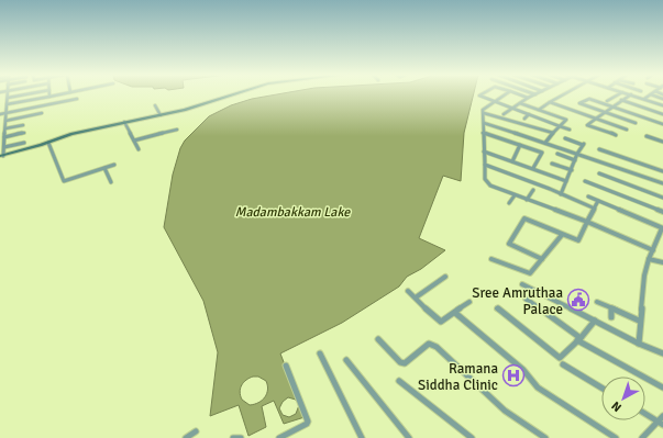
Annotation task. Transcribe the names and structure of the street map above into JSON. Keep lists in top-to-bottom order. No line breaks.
{"water":["Madambakkam Lake"],"places":{"public building":["Sree Amruthaa Palace"],"hospital":["Ramana Siddha Clinic"]},"north":"bottom left"}
